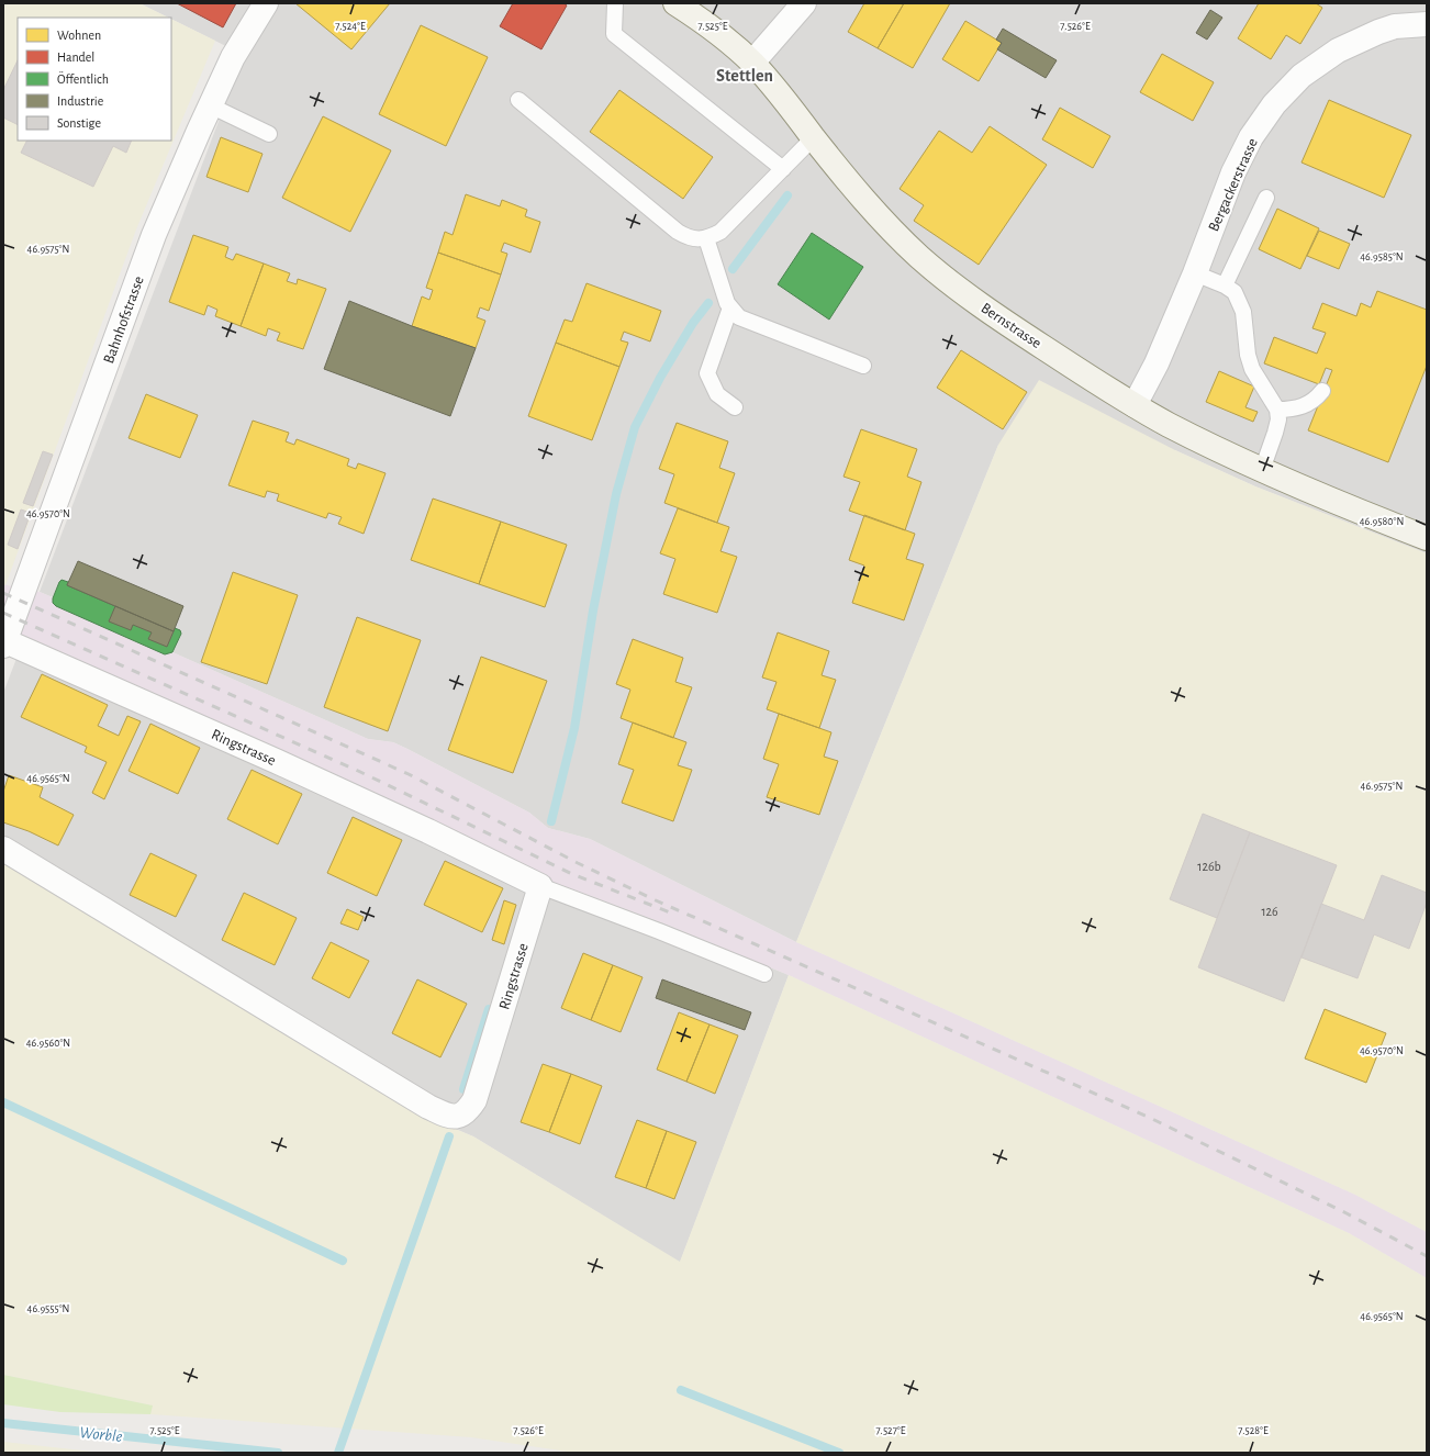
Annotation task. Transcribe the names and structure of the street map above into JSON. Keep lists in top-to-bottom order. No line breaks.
{"streets":{"main road":["Bernstrasse"],"street":["Bergackerstrasse","Bahnhofstrasse","Ringstrasse"]},"crossings":[["Bergackerstrasse","Bernstrasse"],["Bahnhofstrasse","Ringstrasse"]],"districts":["Stettlen"],"water":["Worble"],"house_numbers":["126b","126"],"legend":["Wohnen","Handel","Öffentlich","Industrie","Sonstige"],"coordinates":["7.524°E","7.525°E","7.526°E","46.9575°N","46.9585°N","46.9570°N","46.9580°N","46.9565°N","46.9560°N","46.9555°N","7.527°E","7.528°E"]}
